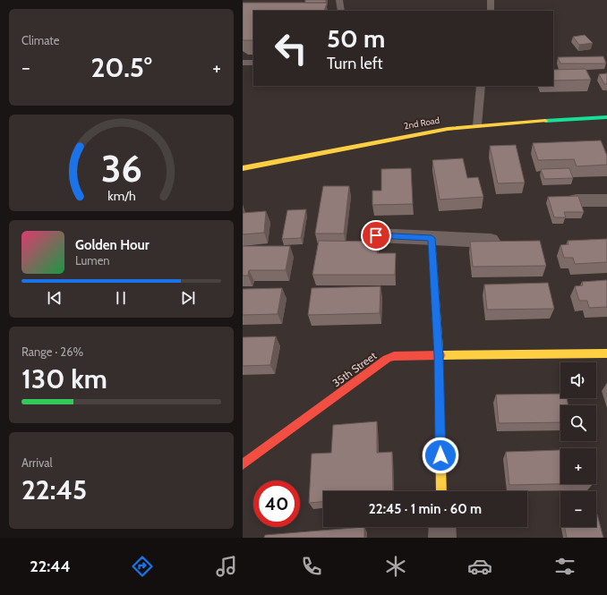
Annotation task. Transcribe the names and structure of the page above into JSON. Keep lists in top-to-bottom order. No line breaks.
{"streets":{"street":["2nd Road","35th Street"]},"page":{"tile":["Climate",["Range · 26%","130 km"],["Arrival","22:45"]],"turn":["50 m","Turn left"],"heat":["−","20.5°","+"],"song":["Golden Hour","Lumen"],"map_buttons":["+","−"],"limit":"40","trip":"22:45 · 1 min · 60 m","tabs":"22:44","gauge":["36","km/h"]}}
